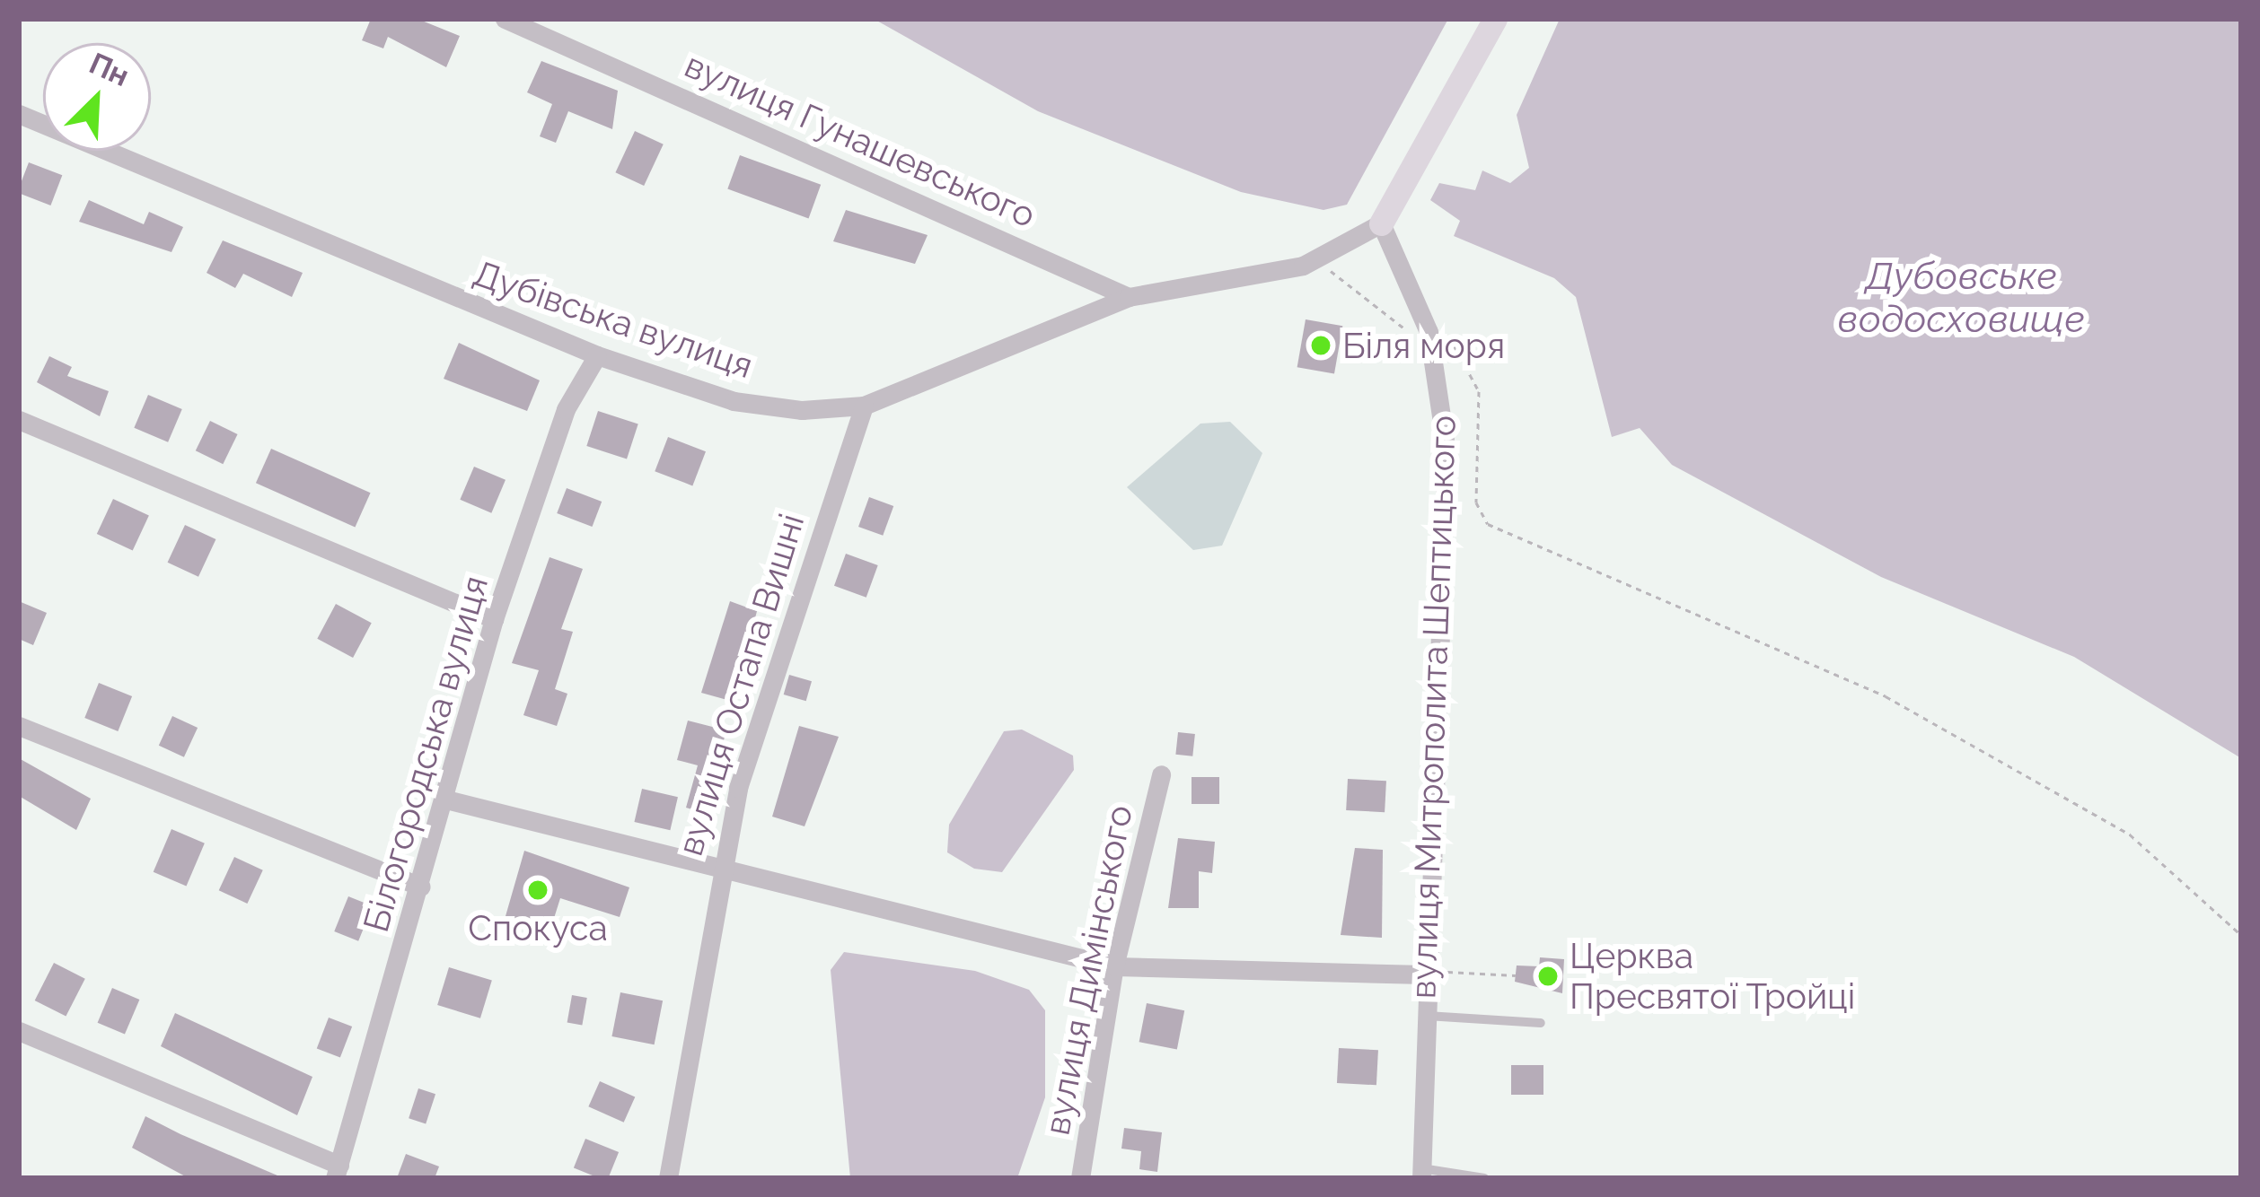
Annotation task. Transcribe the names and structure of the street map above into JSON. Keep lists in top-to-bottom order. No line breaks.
{"streets":{"street":["вулиця Гунашевського","Дубівська вулиця","вулиця Остапа Вишні","вулиця Митрополита Шептицького","Білогородська вулиця","вулиця Димінського"]},"crossings":[["вулиця Гунашевського","Дубівська вулиця"],["Дубівська вулиця","вулиця Остапа Вишні"],["Дубівська вулиця","вулиця Митрополита Шептицького"],["Дубівська вулиця","Білогородська вулиця"]],"water":["Дубовське водосховище"],"places":["Біля моря","Спокуса","Церква Пресвятої Тройці"],"north":"top right"}
